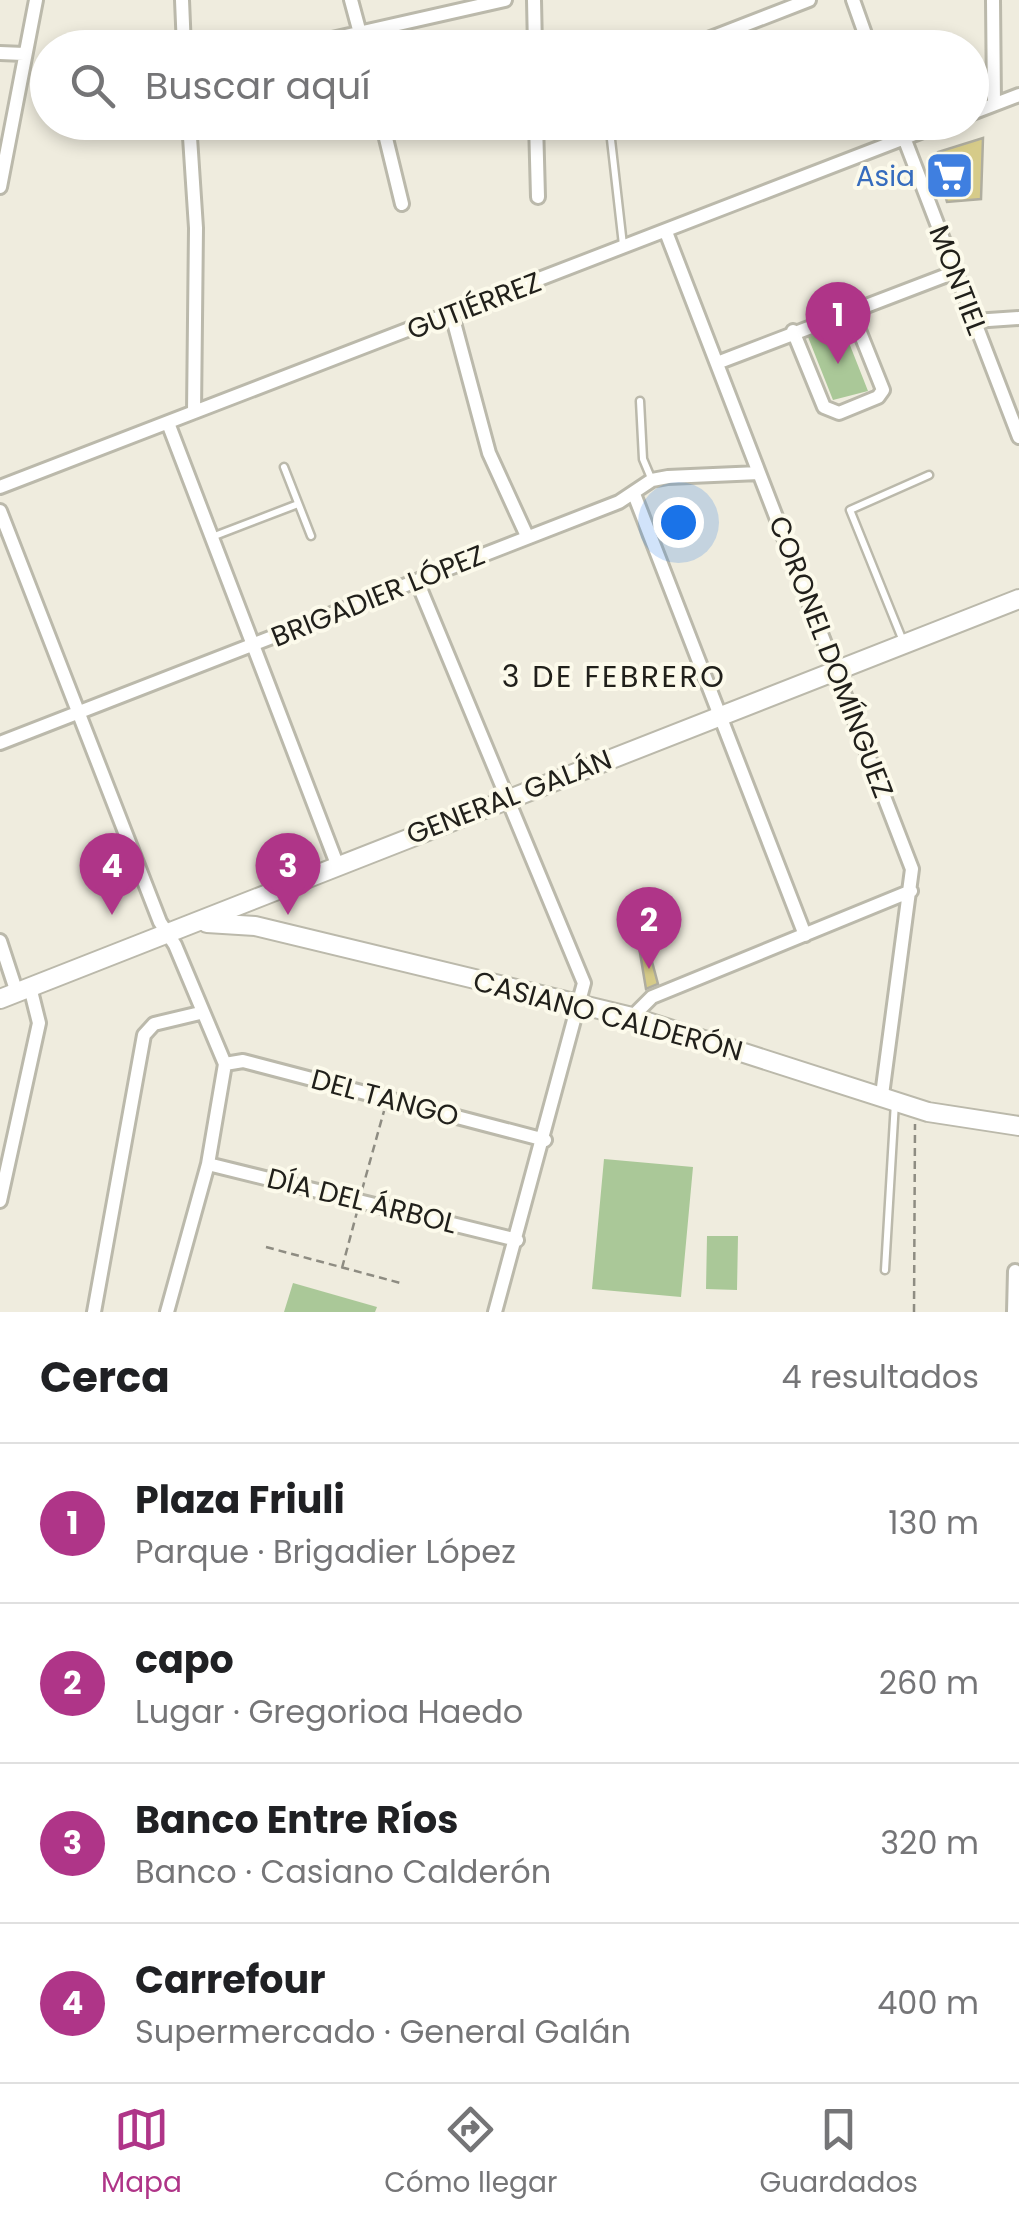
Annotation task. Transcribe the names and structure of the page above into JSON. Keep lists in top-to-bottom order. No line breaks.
{"streets":{"street":["MONTIEL","GUTIÉRREZ","BRIGADIER LÓPEZ","CORONEL DOMÍNGUEZ","GENERAL GALÁN","CASIANO CALDERÓN","DEL TANGO","DÍA DEL ÁRBOL"]},"crossings":[["GUTIÉRREZ","CORONEL DOMÍNGUEZ"],["CORONEL DOMÍNGUEZ","GENERAL GALÁN"],["CORONEL DOMÍNGUEZ","CASIANO CALDERÓN"],["GENERAL GALÁN","CASIANO CALDERÓN"]],"districts":["3 DE FEBRERO"],"places":{"supermarket":["Asia"]},"page":{"search":"Buscar aquí","pins":["1","3","4","2"],"heading":["Cerca","4 resultados"],"list":[{"mark":"1","name":"Plaza Friuli","note":"Parque · Brigadier López","value":"130 m"},{"mark":"2","name":"capo","note":"Lugar · Gregorioa Haedo","value":"260 m"},{"mark":"3","name":"Banco Entre Ríos","note":"Banco · Casiano Calderón","value":"320 m"},{"mark":"4","name":"Carrefour","note":"Supermercado · General Galán","value":"400 m"}],"nav":["Mapa","Cómo llegar","Guardados"]}}
